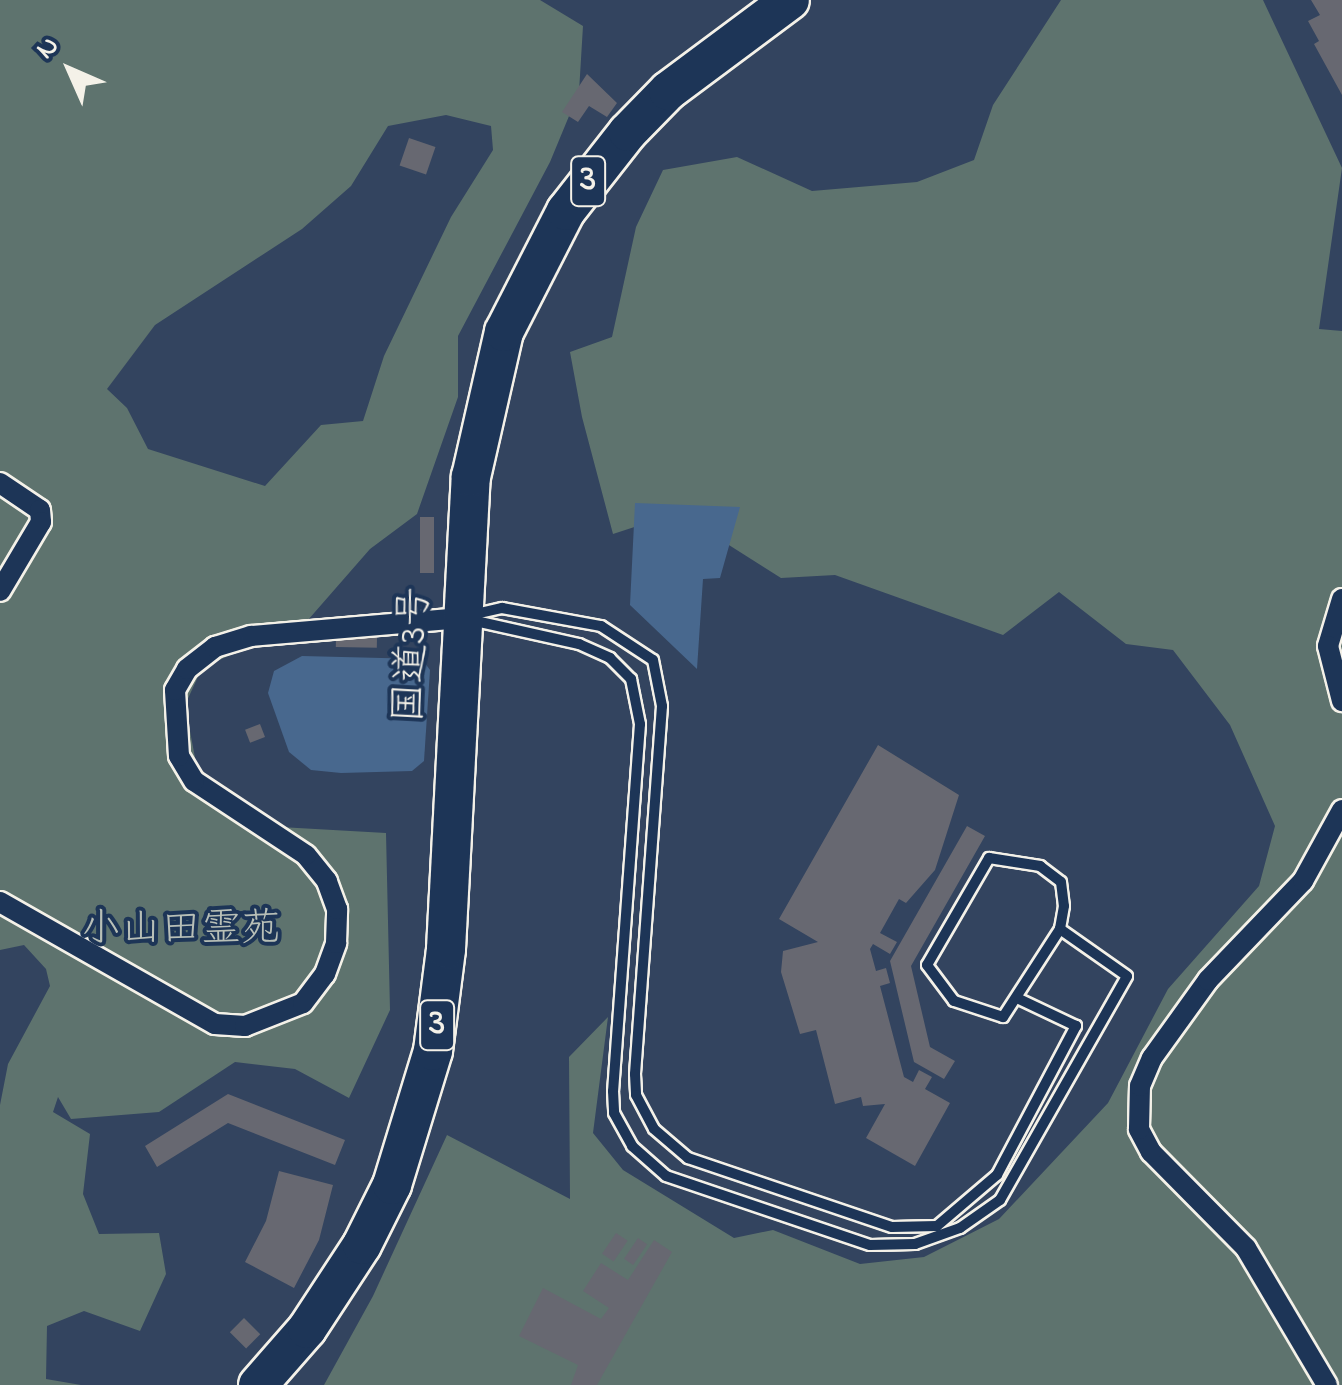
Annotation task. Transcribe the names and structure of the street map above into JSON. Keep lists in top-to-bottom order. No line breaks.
{"streets":{"highway":["3","国道3号"]},"parks":["小山田霊苑"],"north":"top left"}
